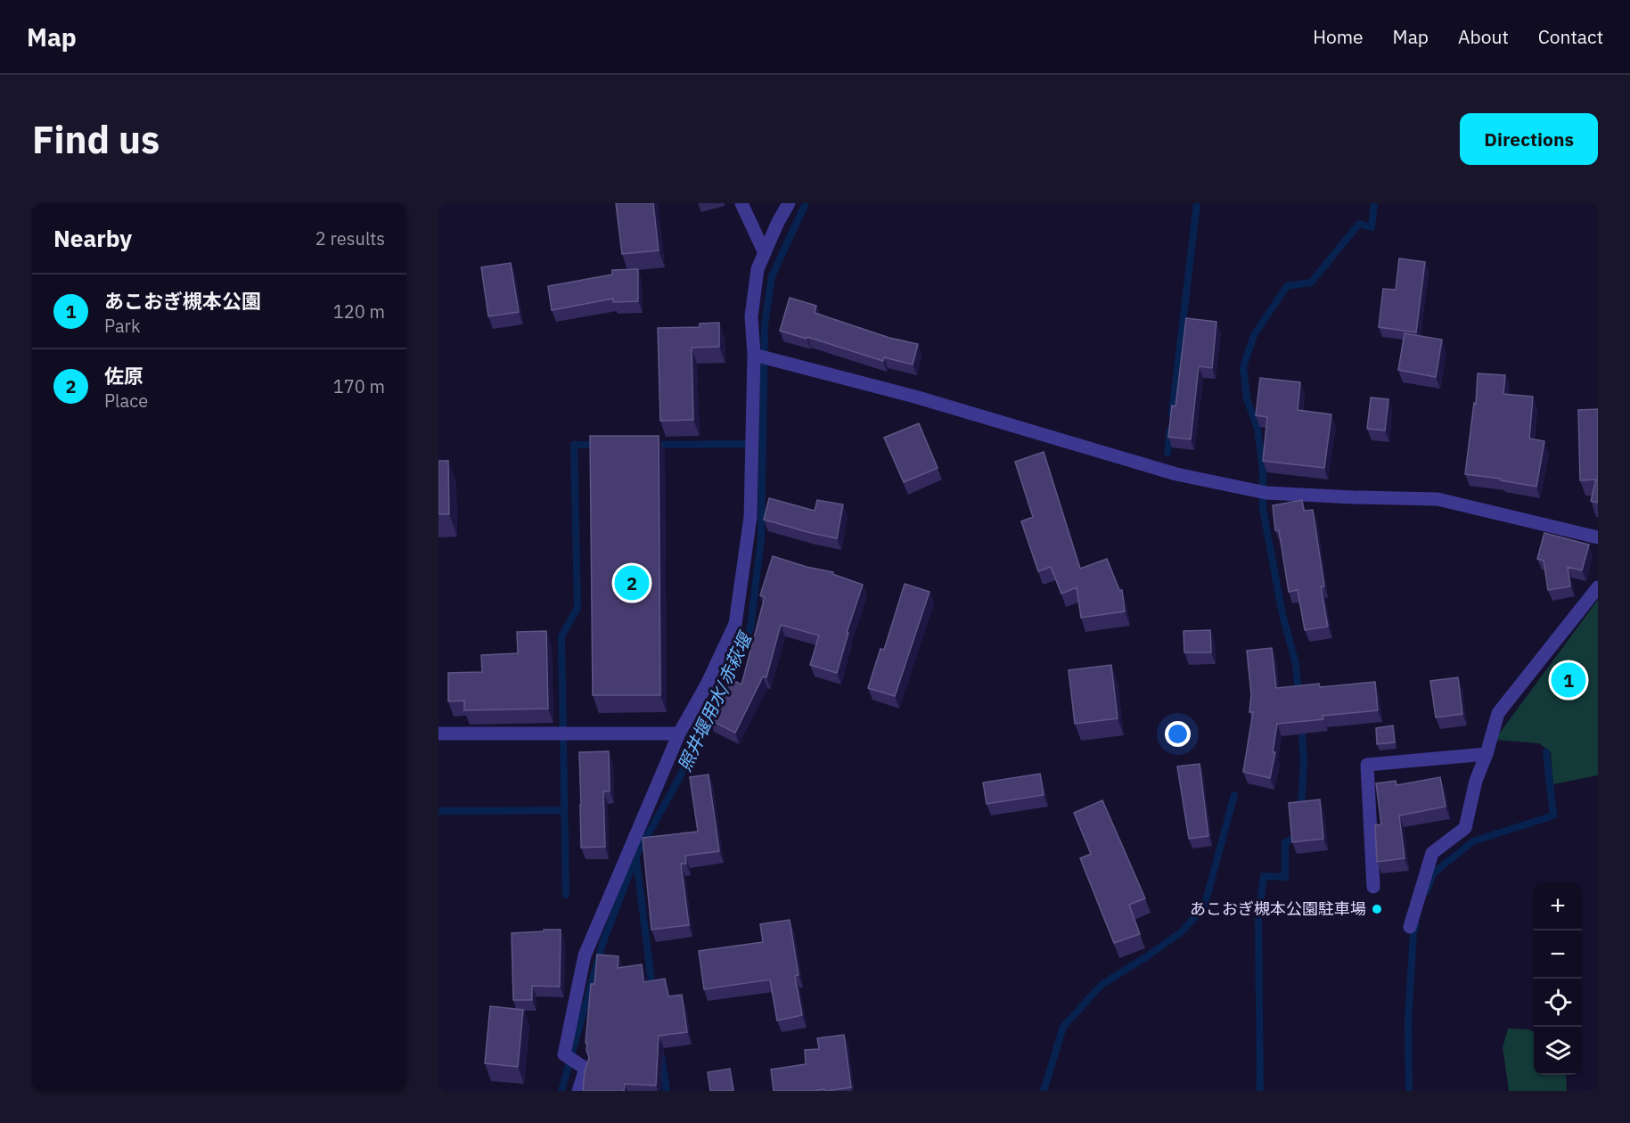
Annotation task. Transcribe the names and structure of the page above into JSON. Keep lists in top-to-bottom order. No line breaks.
{"water":["照井堰用水/赤萩堰"],"places":["あこおぎ槻本公園駐車場"],"page":{"header":"Map","nav":["Home","Map","About","Contact"],"buttons":"Directions","title":"Find us","heading":["Nearby","2 results"],"list":[{"mark":"1","name":"あこおぎ槻本公園","note":"Park","value":"120 m"},{"mark":"2","name":"佐原","note":"Place","value":"170 m"}],"pins":["2","1"],"map_buttons":["+","−"]}}
